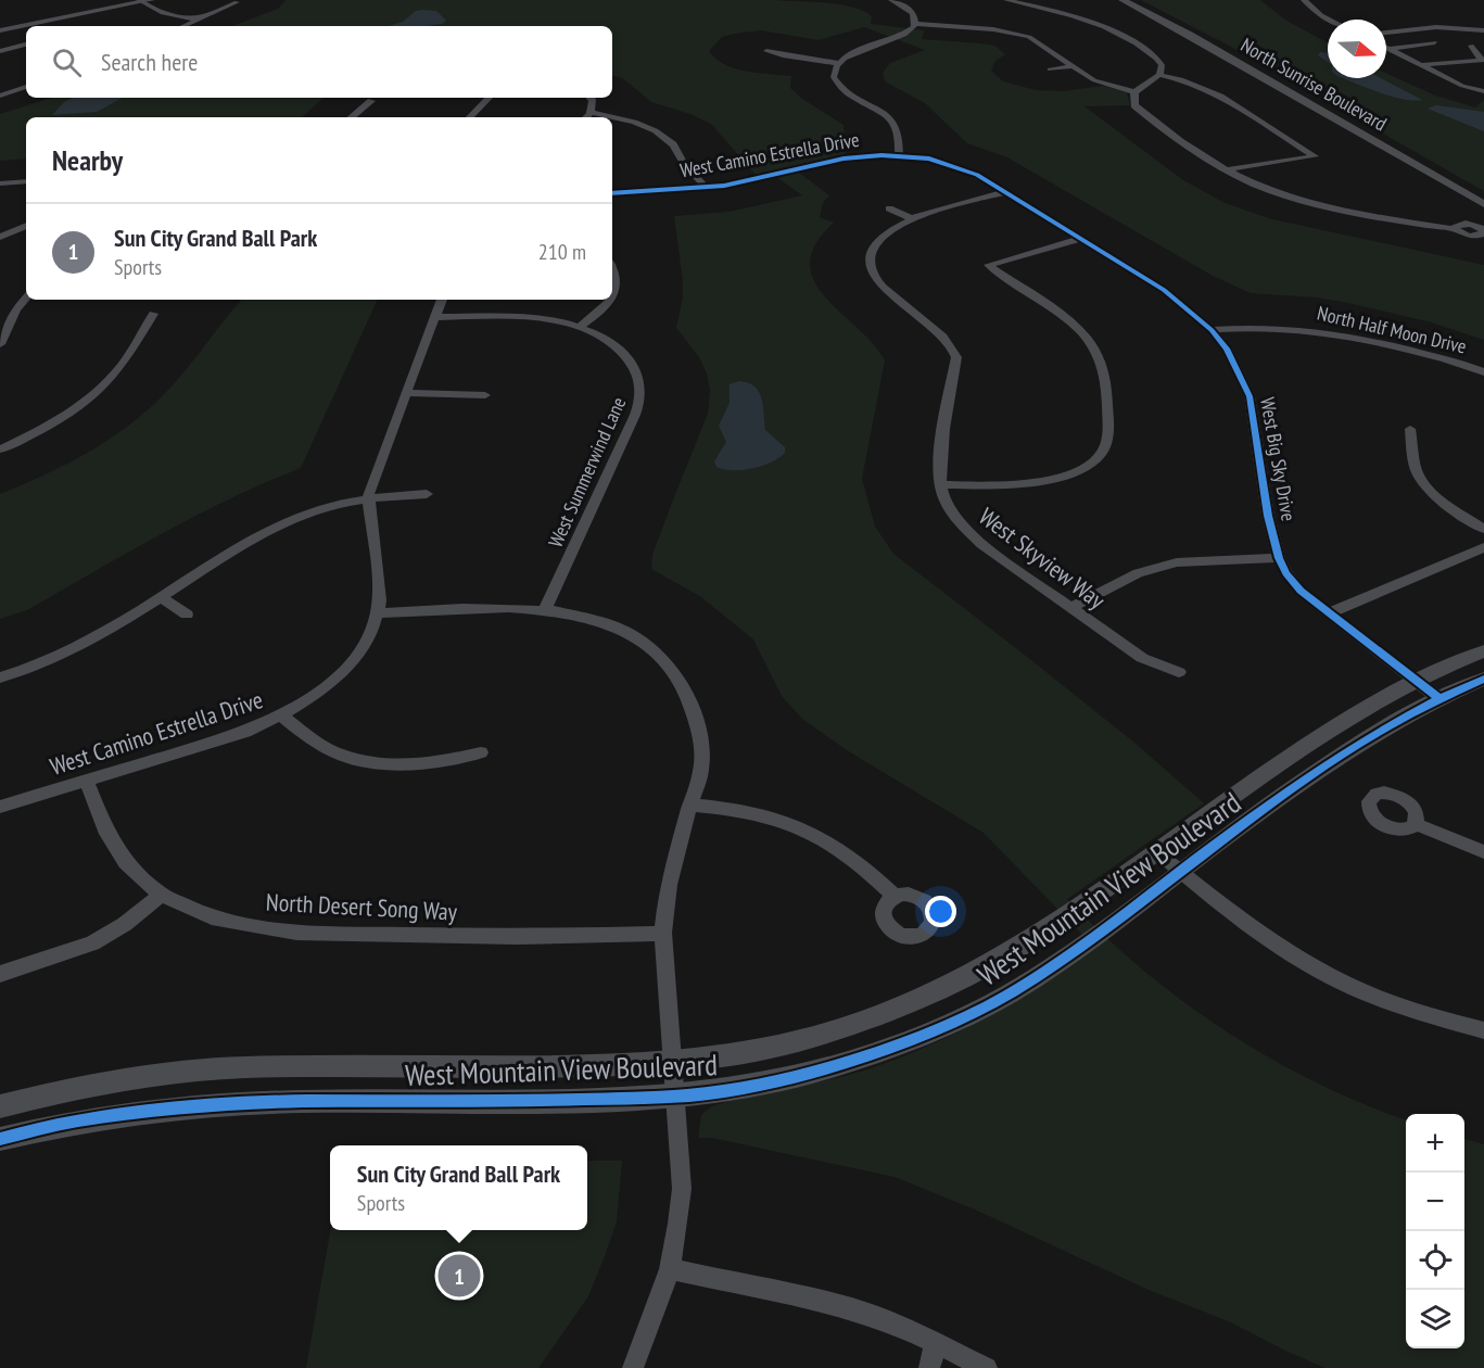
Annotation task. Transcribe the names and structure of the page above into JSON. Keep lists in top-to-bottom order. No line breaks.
{"streets":{"street":["North Sunrise Boulevard","West Camino Estrella Drive","North Half Moon Drive","West Big Sky Drive","West Summerwind Lane","West Skyview Way","West Mountain View Boulevard","North Desert Song Way"]},"crossings":[["West Camino Estrella Drive","West Big Sky Drive"],["West Camino Estrella Drive","West Summerwind Lane"],["West Camino Estrella Drive","North Desert Song Way"],["North Half Moon Drive","West Big Sky Drive"],["West Big Sky Drive","West Skyview Way"],["West Big Sky Drive","West Mountain View Boulevard"]],"north":"right","page":{"search":"Search here","heading":"Nearby","list":[{"mark":"1","name":"Sun City Grand Ball Park","note":"Sports","value":"210 m"}],"map_buttons":["+","−"],"popup":["Sun City Grand Ball Park","Sports"],"pins":"1"}}
